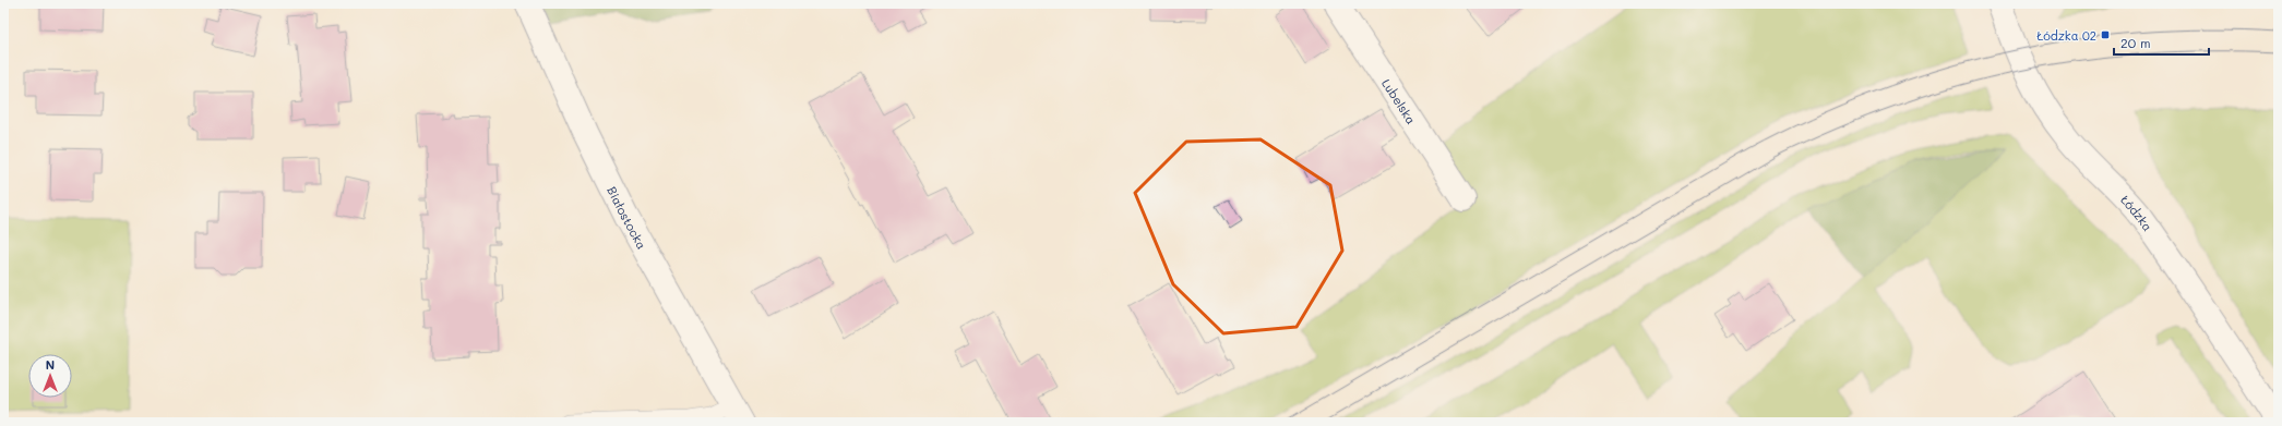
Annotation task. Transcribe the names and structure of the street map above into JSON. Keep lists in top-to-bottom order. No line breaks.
{"streets":{"street":["Lubelska","Łódzka","Białostocka"]},"places":{"transit":["Łódzka 02"]},"scale_bar":"20 m","north":"top"}
